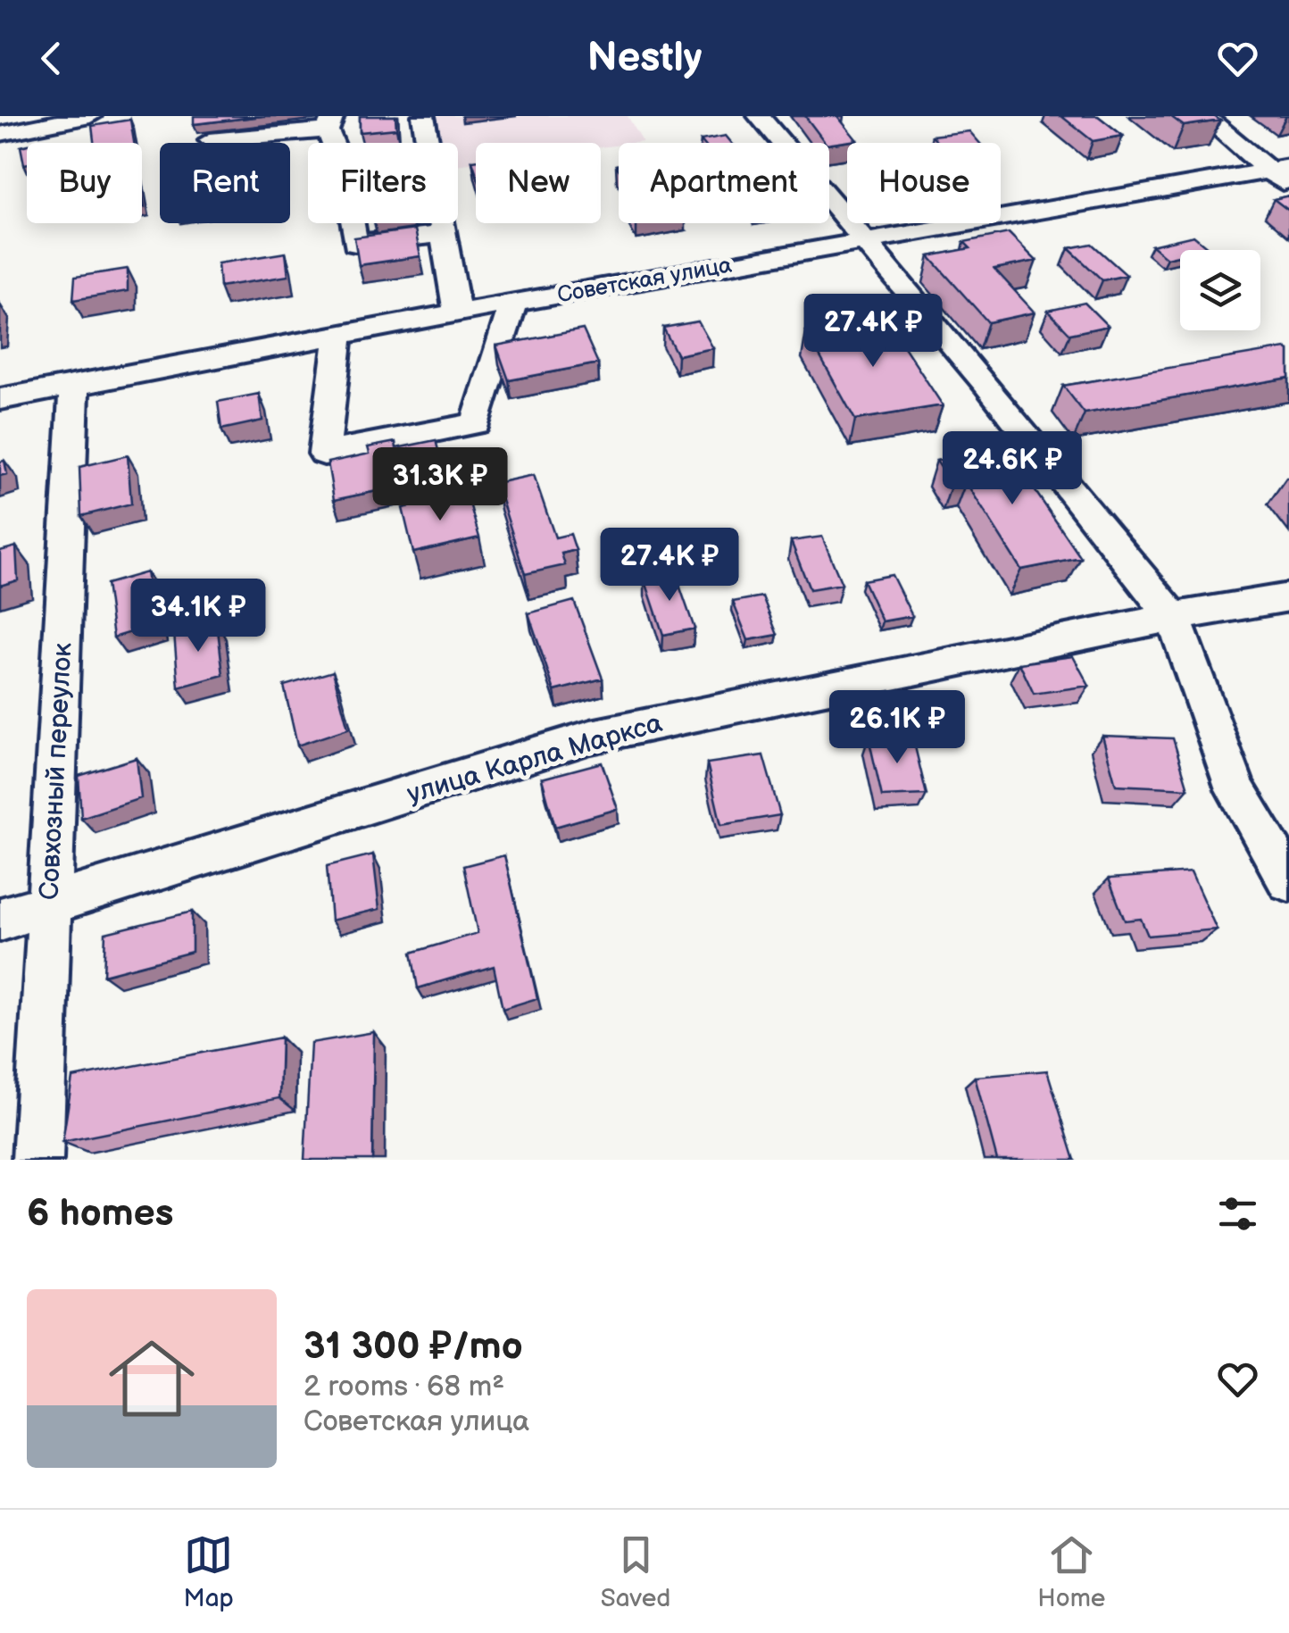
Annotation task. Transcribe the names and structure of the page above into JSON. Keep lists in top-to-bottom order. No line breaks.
{"streets":{"street":["Советская улица","улица Карла Маркса","Совхозный переулок"]},"crossings":[["Советская улица","Совхозный переулок"],["улица Карла Маркса","Совхозный переулок"]],"page":{"header":"Nestly","chip":["Buy","Rent","Filters","New","Apartment","House"],"price":["27.4K ₽","24.6K ₽","31.3K ₽","27.4K ₽","34.1K ₽","26.1K ₽"],"heading":"6 homes","list":[{"name":"31 300 ₽/mo","note":"2 rooms · 68 m² · Советская улица"}],"tabs":["Map","Saved","Home"]}}
